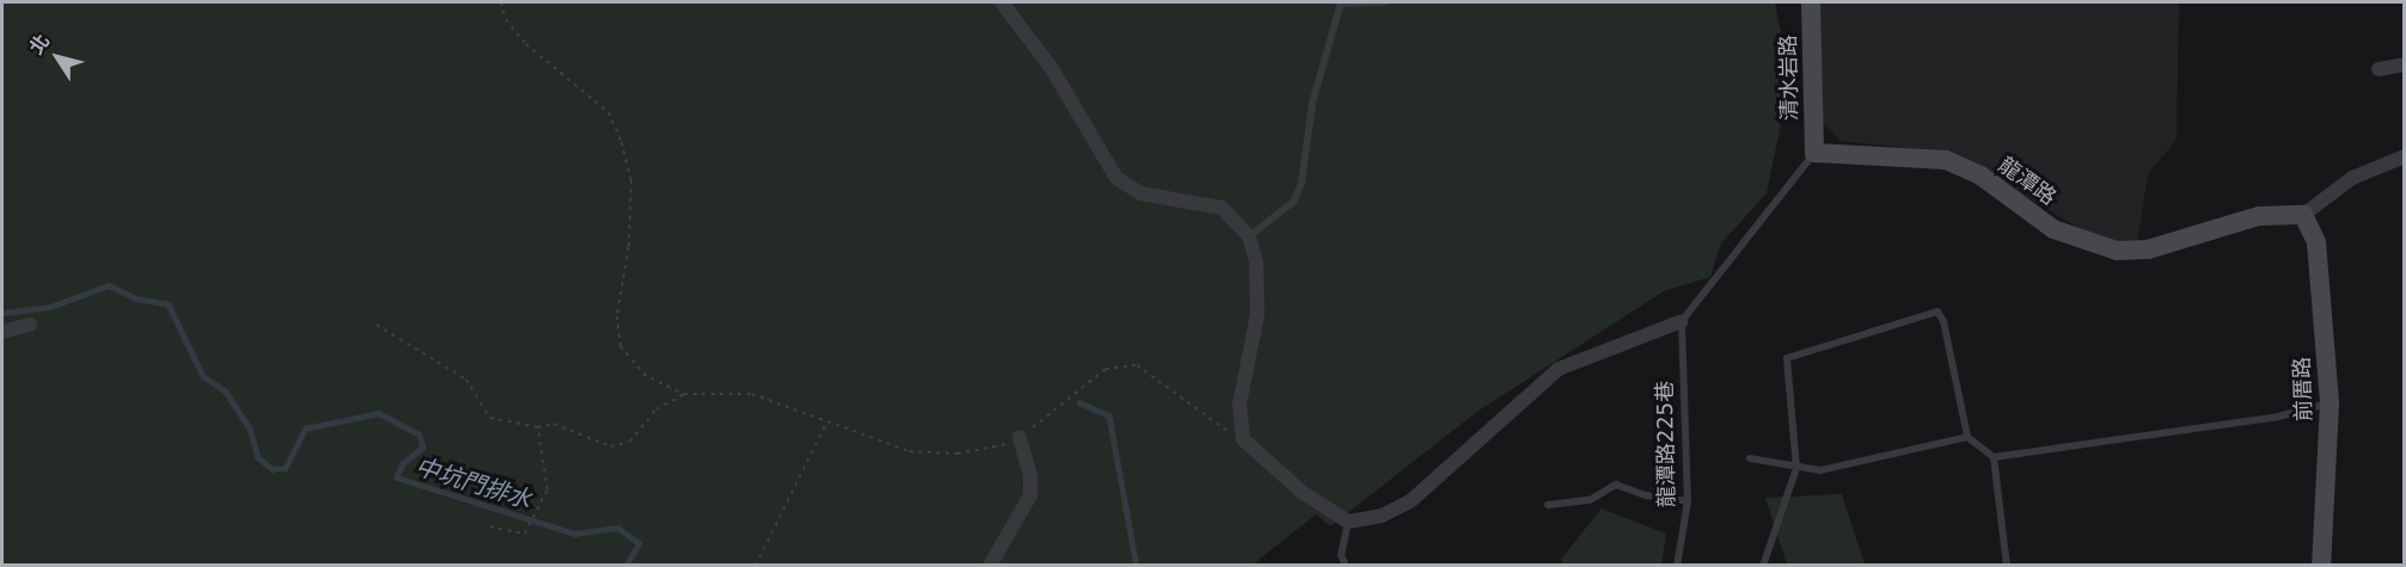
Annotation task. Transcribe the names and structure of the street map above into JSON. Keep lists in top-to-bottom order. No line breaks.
{"streets":{"street":["清水岩路","龍潭路","前厝路"],"lane":["龍潭路225巷"]},"crossings":[["清水岩路","龍潭路"],["龍潭路","前厝路"]],"water":["中坑門排水"],"north":"top left"}
